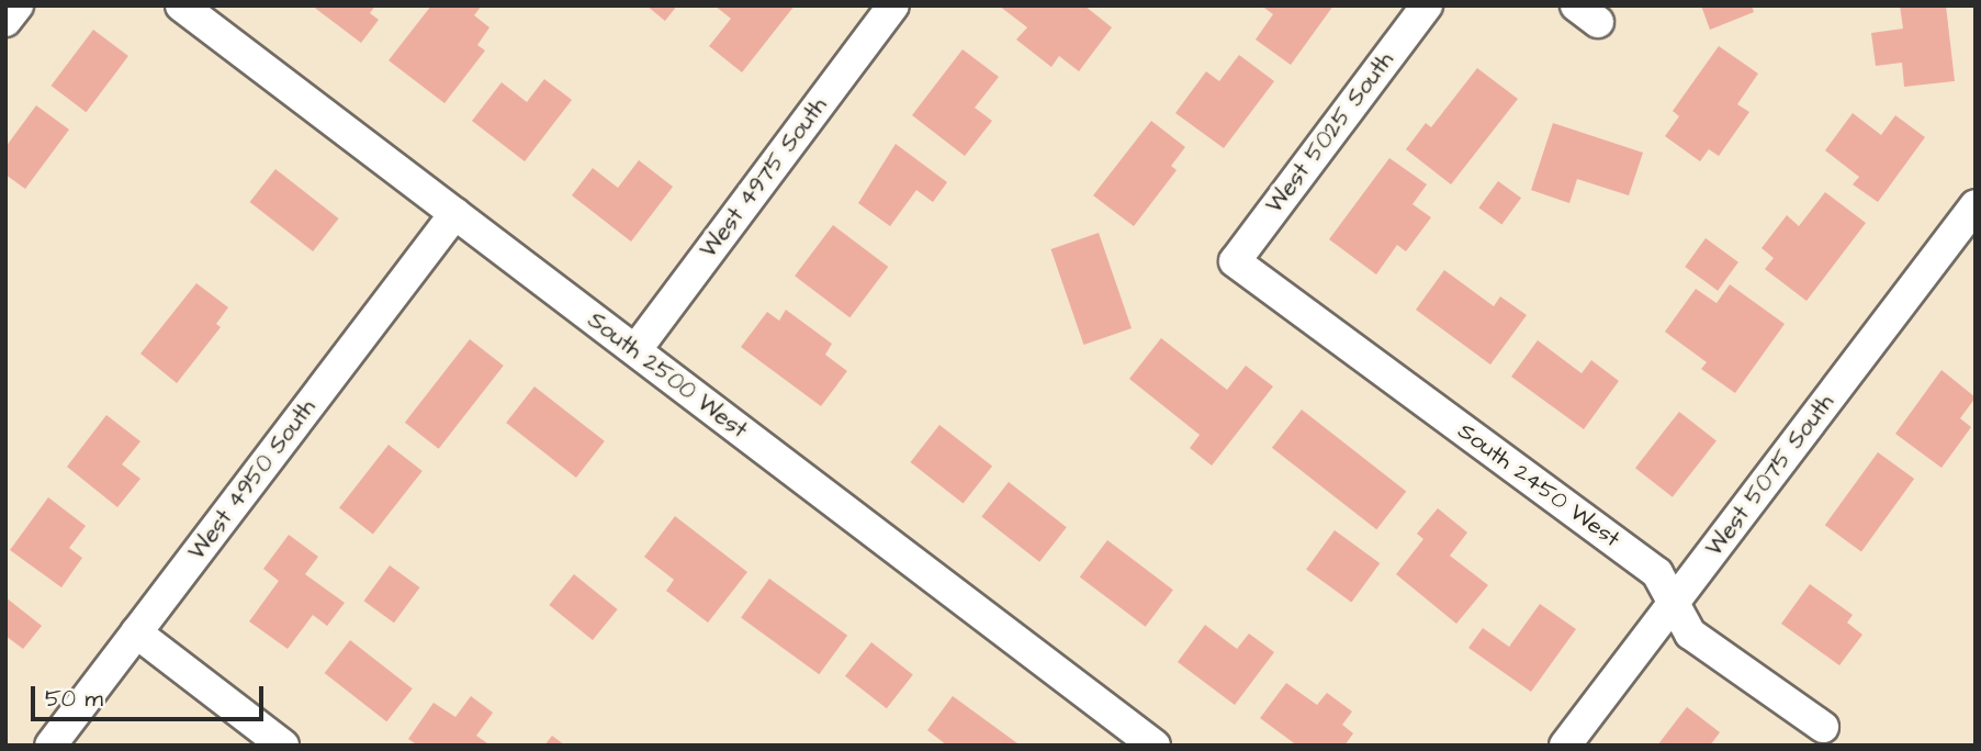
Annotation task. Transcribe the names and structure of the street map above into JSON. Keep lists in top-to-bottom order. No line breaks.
{"streets":{"street":["West 5025 South","West 4975 South","South 2500 West","West 5075 South","West 4950 South","South 2450 West"]},"crossings":[["West 5025 South","South 2450 West"],["West 4975 South","South 2500 West"],["South 2500 West","West 4950 South"],["West 5075 South","South 2450 West"]],"scale_bar":"50 m"}
